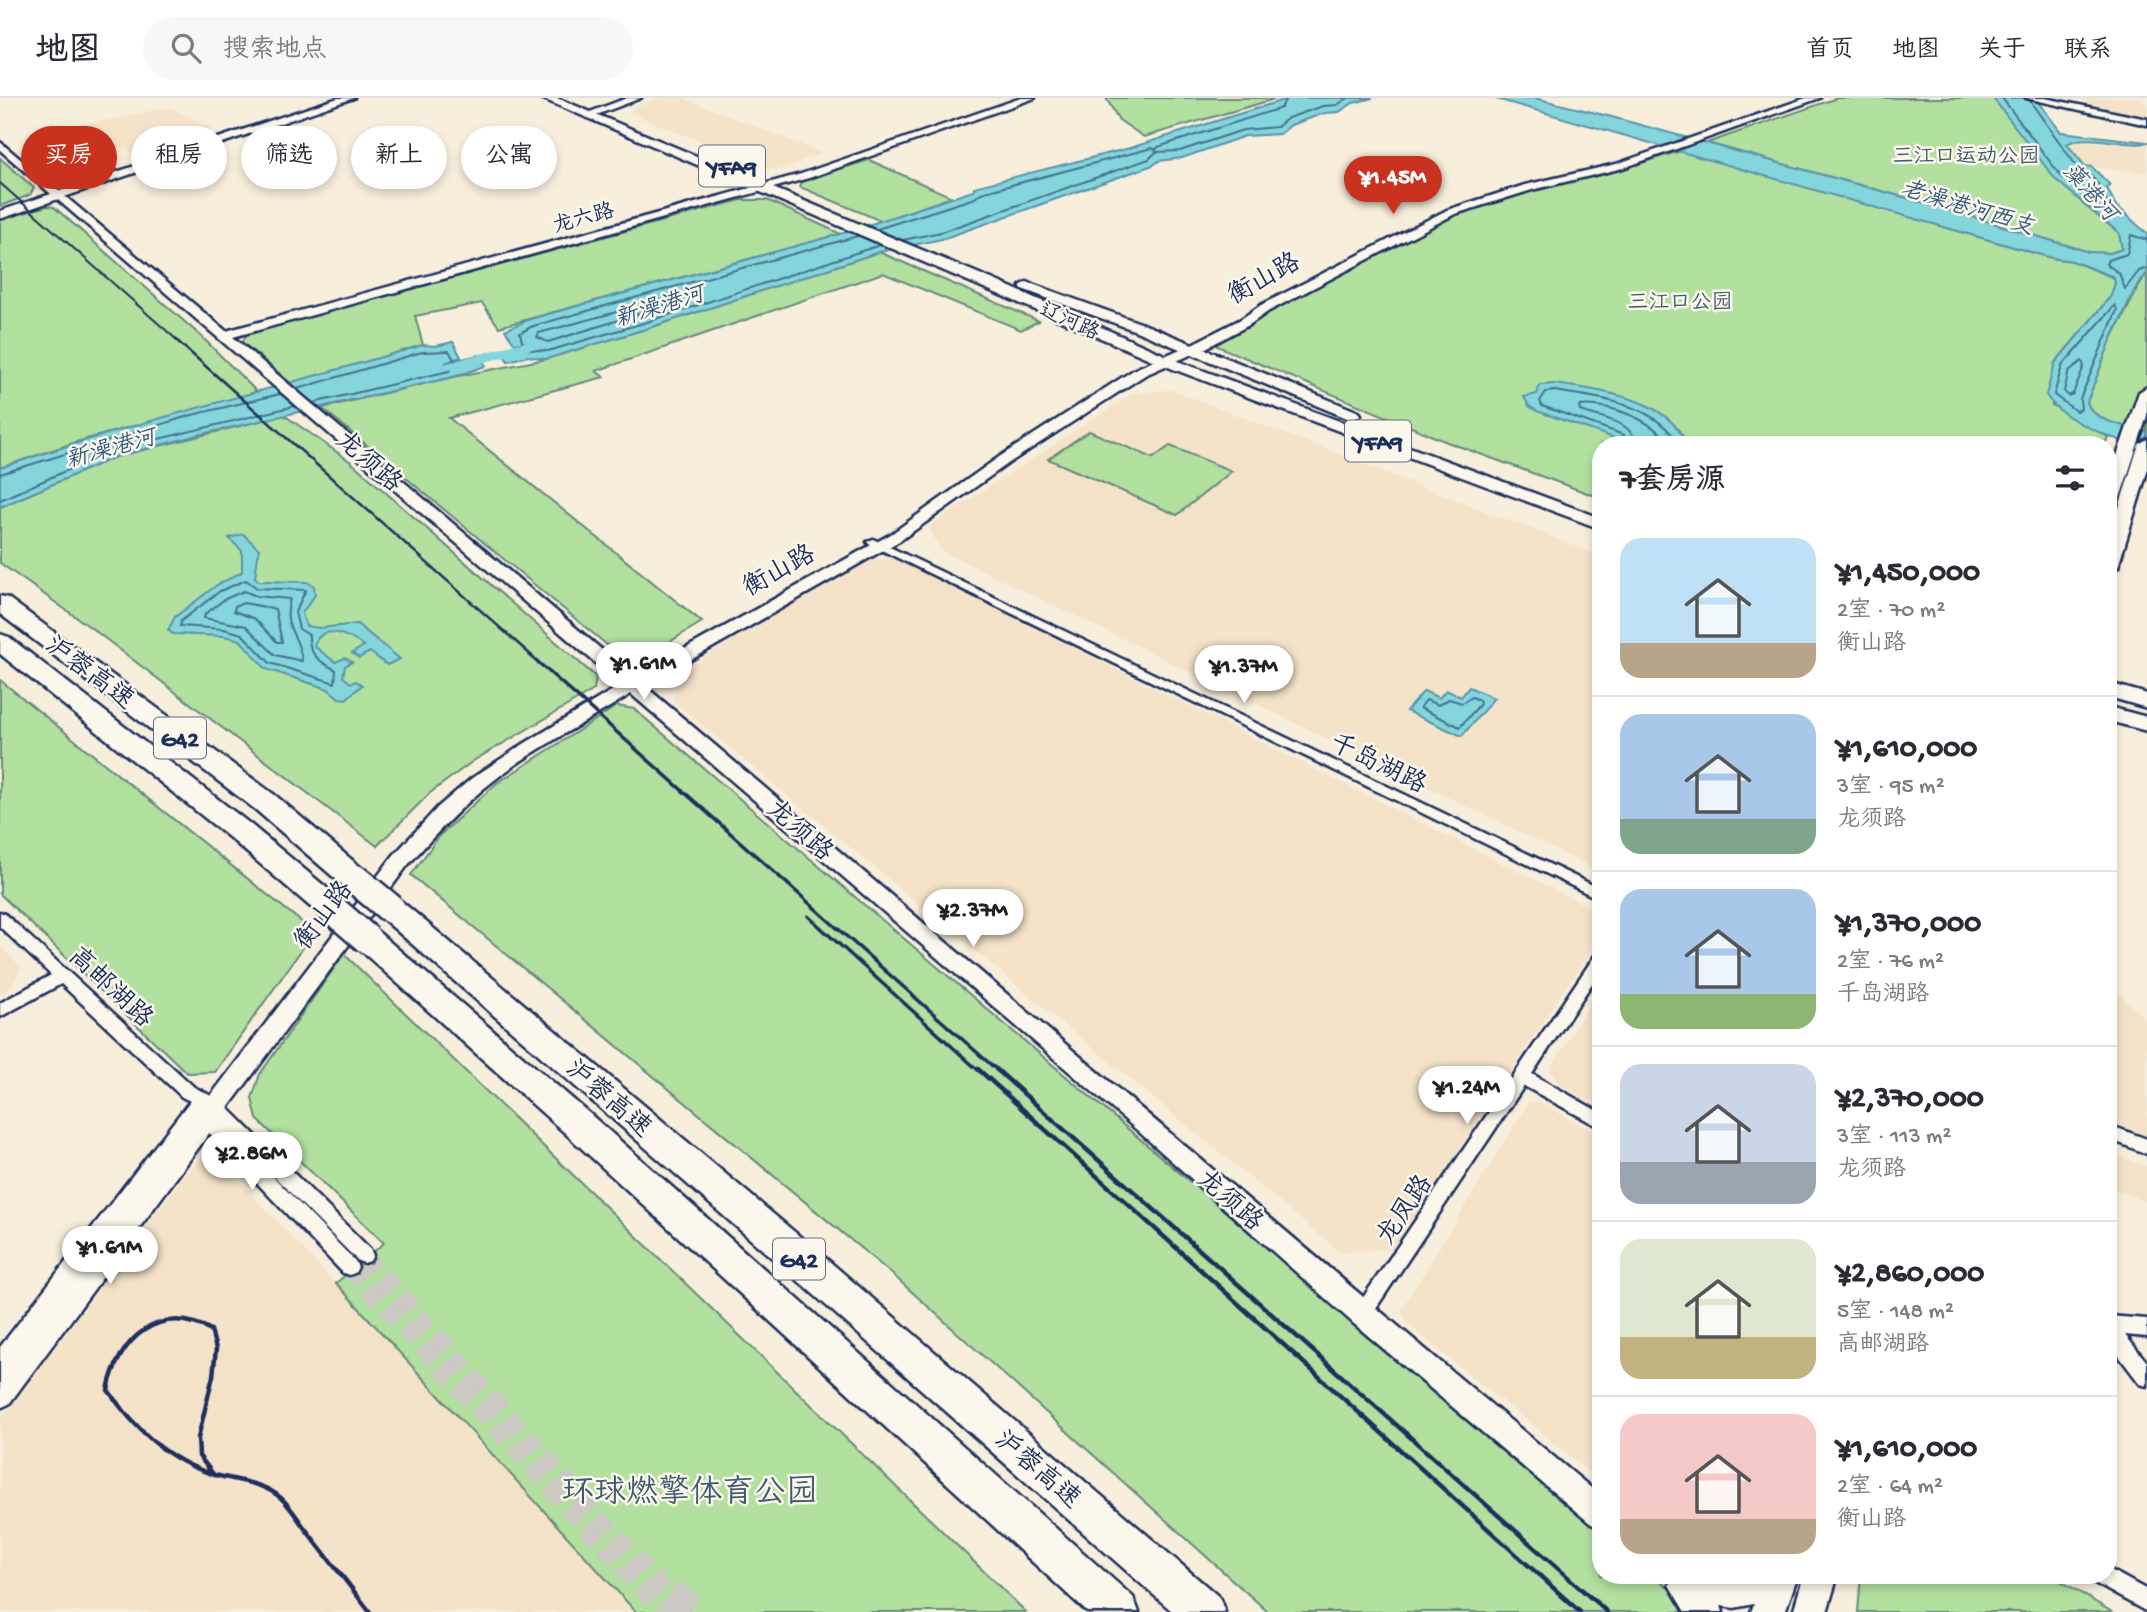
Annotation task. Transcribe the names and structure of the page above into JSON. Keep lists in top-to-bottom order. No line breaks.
{"streets":{"highway":["沪蓉高速","G42"],"main road":["YFA9","辽河路"],"street":["龙六路","衡山路","龙须路","千岛湖路","高邮湖路","龙凤路"]},"crossings":[["龙六路","辽河路"],["龙六路","龙须路"],["衡山路","辽河路"],["衡山路","龙须路"],["衡山路","千岛湖路"],["衡山路","高邮湖路"],["龙须路","龙凤路"]],"water":["藻港河","老澡港河西支","新澡港河"],"parks":["三江口运动公园","三江口公园","环球燃擎体育公园"],"page":{"header":"地图","search":"搜索地点","nav":["首页","地图","关于","联系"],"chip":["买房","租房","筛选","新上","公寓"],"price":["¥1.45M","¥1.61M","¥1.37M","¥2.37M","¥1.24M","¥2.86M","¥1.61M"],"heading":"7套房源","list":[{"name":"¥1,450,000","note":"2室 · 70 m² · 衡山路"},{"name":"¥1,610,000","note":"3室 · 95 m² · 龙须路"},{"name":"¥1,370,000","note":"2室 · 76 m² · 千岛湖路"},{"name":"¥2,370,000","note":"3室 · 113 m² · 龙须路"},{"name":"¥2,860,000","note":"5室 · 148 m² · 高邮湖路"},{"name":"¥1,610,000","note":"2室 · 64 m² · 衡山路"}]}}
